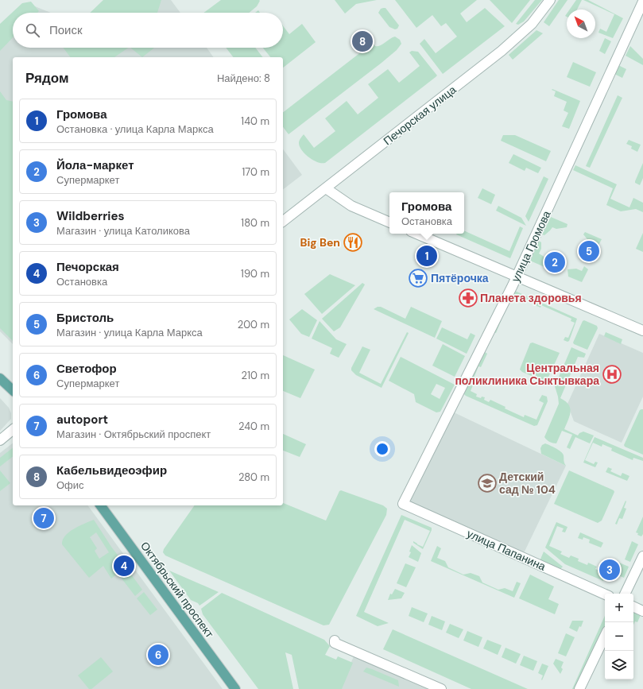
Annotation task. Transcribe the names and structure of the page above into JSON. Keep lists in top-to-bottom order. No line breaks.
{"streets":{"main road":["Октябрьский проспект"],"street":["Печорская улица","улица Громова","улица Папанина"]},"crossings":[["улица Громова","улица Папанина"]],"places":{"restaurant":["Big Ben"],"supermarket":["Пятёрочка"],"pharmacy":["Планета здоровья"],"hospital":["Центральная поликлиника Сыктывкара"],"school or university":["Детский сад № 104"]},"north":"top left","page":{"search":"Поиск","pins":["8","5","1","2","7","4","3","6"],"heading":["Рядом","Найдено: 8"],"list":[{"mark":"1","name":"Громова","note":"Остановка · улица Карла Маркса","value":"140 m"},{"mark":"2","name":"Йола-маркет","note":"Супермаркет","value":"170 m"},{"mark":"3","name":"Wildberries","note":"Магазин · улица Католикова","value":"180 m"},{"mark":"4","name":"Печорская","note":"Остановка","value":"190 m"},{"mark":"5","name":"Бристоль","note":"Магазин · улица Карла Маркса","value":"200 m"},{"mark":"6","name":"Светофор","note":"Супермаркет","value":"210 m"},{"mark":"7","name":"autoport","note":"Магазин · Октябрьский проспект","value":"240 m"},{"mark":"8","name":"Кабельвидеоэфир","note":"Офис","value":"280 m"}],"popup":["Громова","Остановка"],"map_buttons":["+","−"]}}
